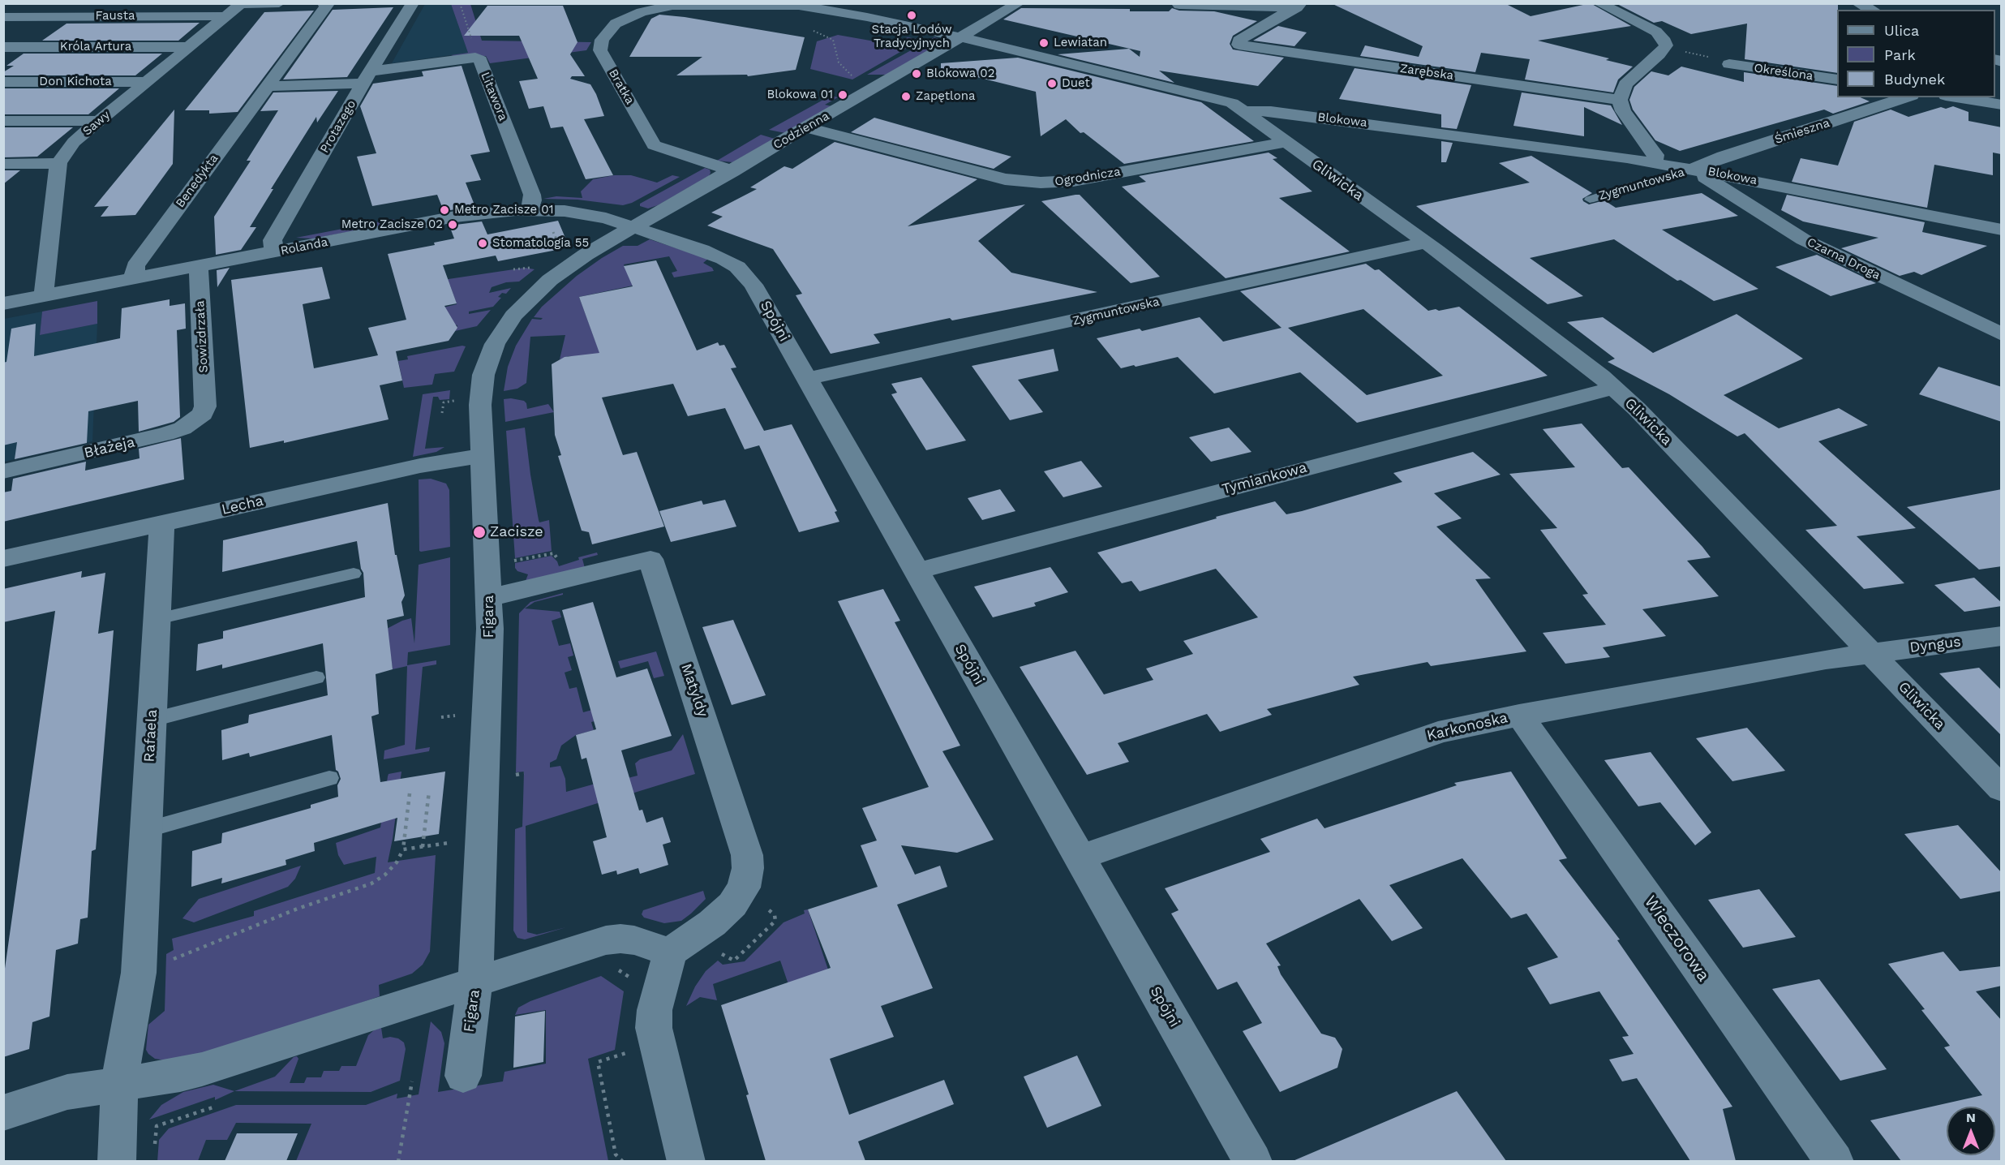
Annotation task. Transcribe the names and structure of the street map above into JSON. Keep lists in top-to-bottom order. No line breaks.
{"streets":{"street":["Fausta","Króla Artura","Zarębska","Określona","Don Kichota","Bratka","Litawora","Blokowa","Sawy","Protazego","Codzienna","Śmieszna","Ogrodnicza","Gliwicka","Benedykta","Zygmuntowska","Rolanda","Czarna Droga","Spójni","Sowizdrzała","Błażeja","Tymiankowa","Lecha","Figara","Dyngus","Matyldy","Karkonoska","Rafaela","Wieczorowa"]},"crossings":[["Fausta","Sawy"],["Króla Artura","Sawy"],["Don Kichota","Sawy"],["Bratka","Blokowa"],["Bratka","Codzienna"],["Litawora","Protazego"],["Litawora","Rolanda"],["Blokowa","Codzienna"],["Blokowa","Śmieszna"],["Blokowa","Gliwicka"],["Blokowa","Zygmuntowska"],["Blokowa","Czarna Droga"],["Sawy","Rolanda"],["Protazego","Rolanda"],["Codzienna","Ogrodnicza"],["Codzienna","Rolanda"],["Codzienna","Spójni"],["Codzienna","Figara"],["Śmieszna","Zygmuntowska"],["Śmieszna","Czarna Droga"],["Ogrodnicza","Gliwicka"],["Gliwicka","Zygmuntowska"],["Gliwicka","Tymiankowa"],["Gliwicka","Dyngus"],["Gliwicka","Karkonoska"],["Benedykta","Rolanda"],["Zygmuntowska","Czarna Droga"],["Zygmuntowska","Spójni"],["Rolanda","Spójni"],["Rolanda","Sowizdrzała"],["Rolanda","Figara"],["Spójni","Tymiankowa"],["Spójni","Figara"],["Spójni","Karkonoska"],["Sowizdrzała","Błażeja"],["Lecha","Figara"],["Lecha","Rafaela"],["Figara","Matyldy"],["Dyngus","Karkonoska"],["Karkonoska","Wieczorowa"]],"places":["Stacja Lodów Tradycyjnych","Lewiatan","Blokowa 02","Duet","Blokowa 01","Zapętlona","Metro Zacisze 01","Metro Zacisze 02","Stomatologia 55","Zacisze"],"legend":["Ulica","Park","Budynek"],"north":"top"}
